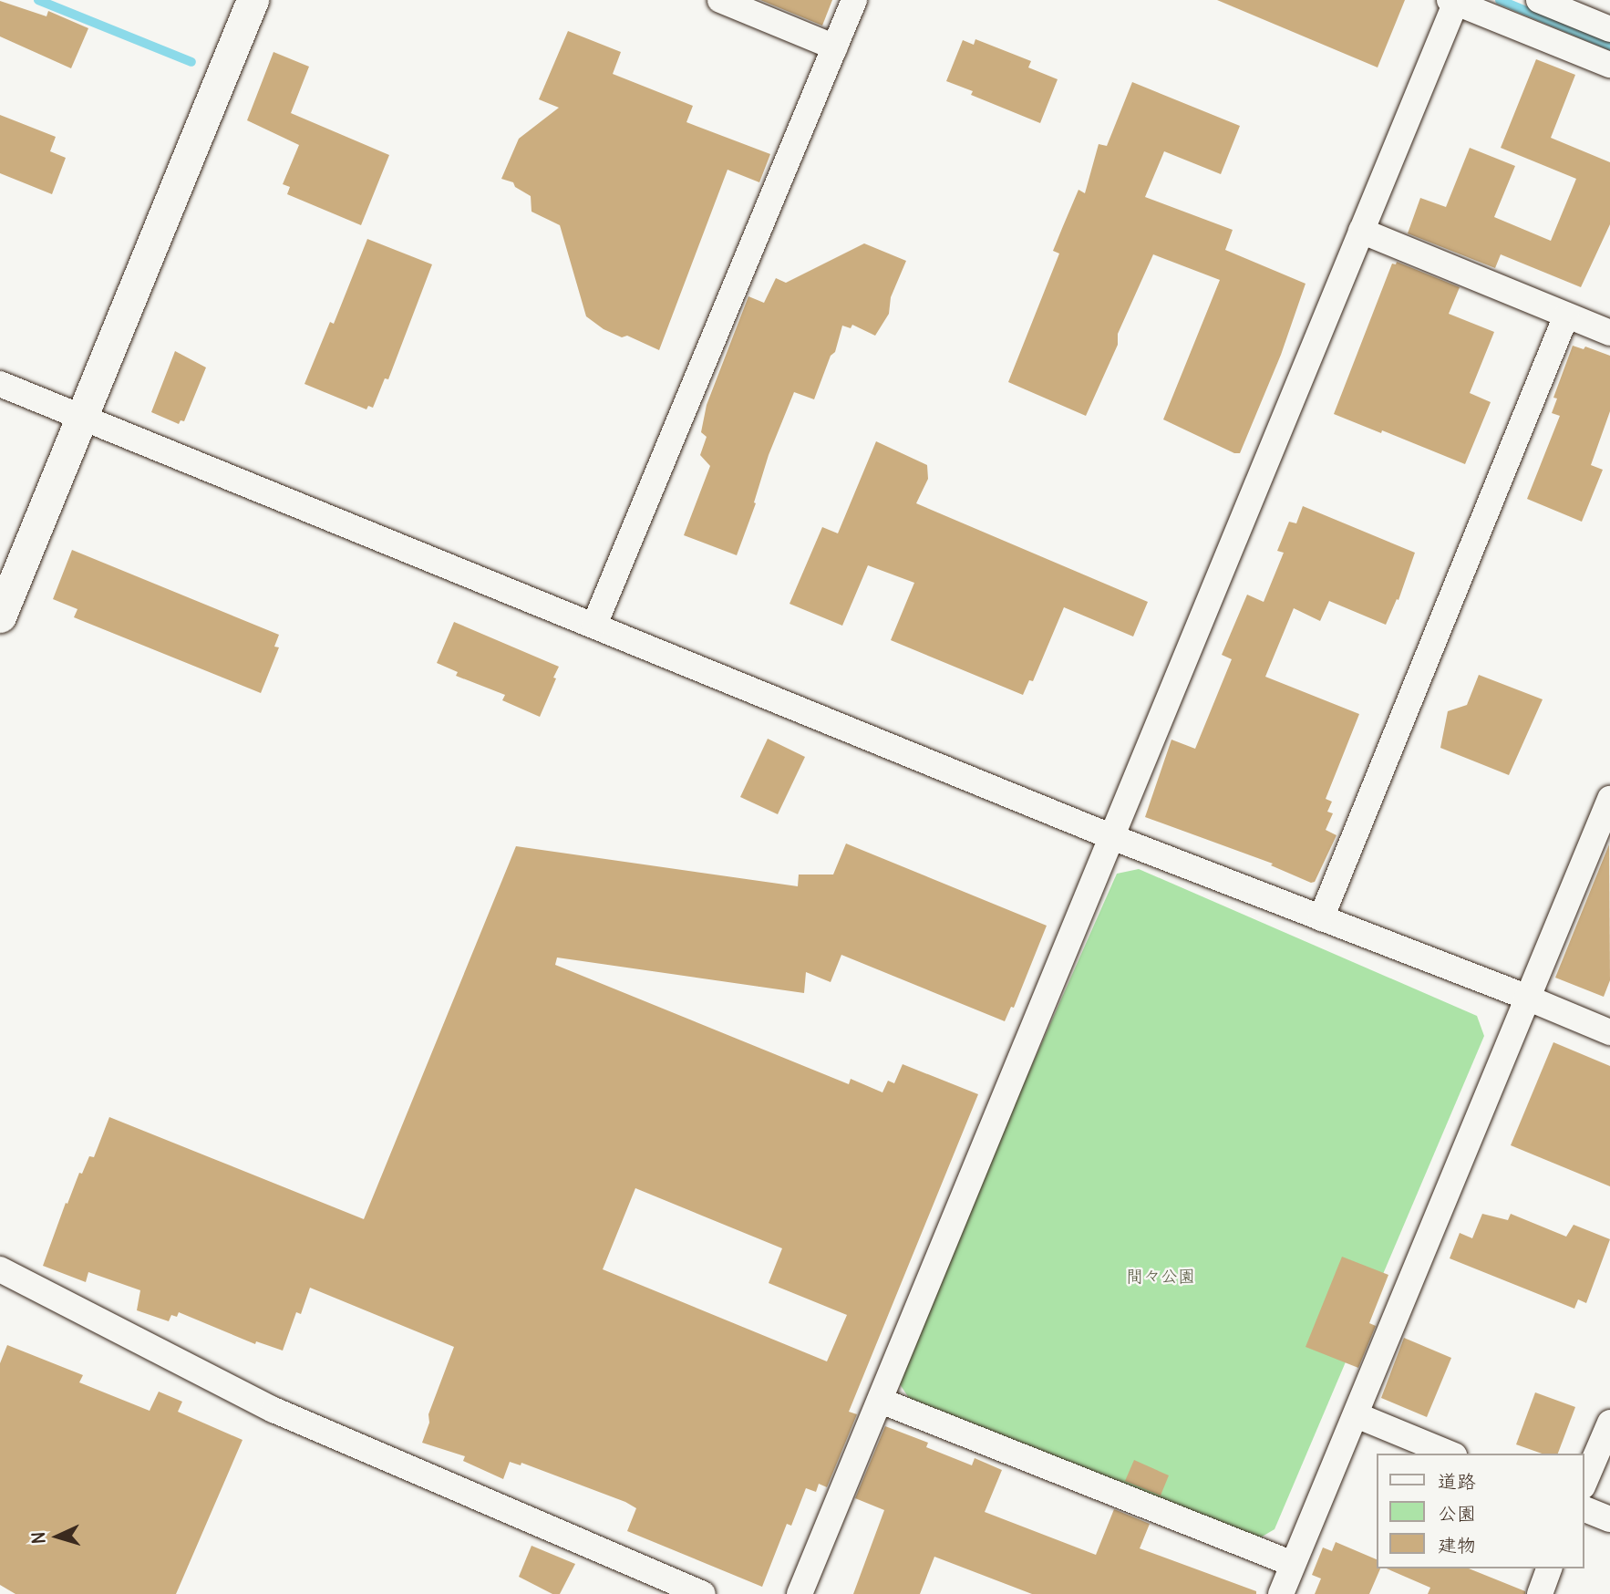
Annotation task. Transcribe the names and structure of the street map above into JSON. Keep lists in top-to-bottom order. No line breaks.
{"parks":["間々公園"],"legend":["道路","公園","建物"],"north":"left"}
